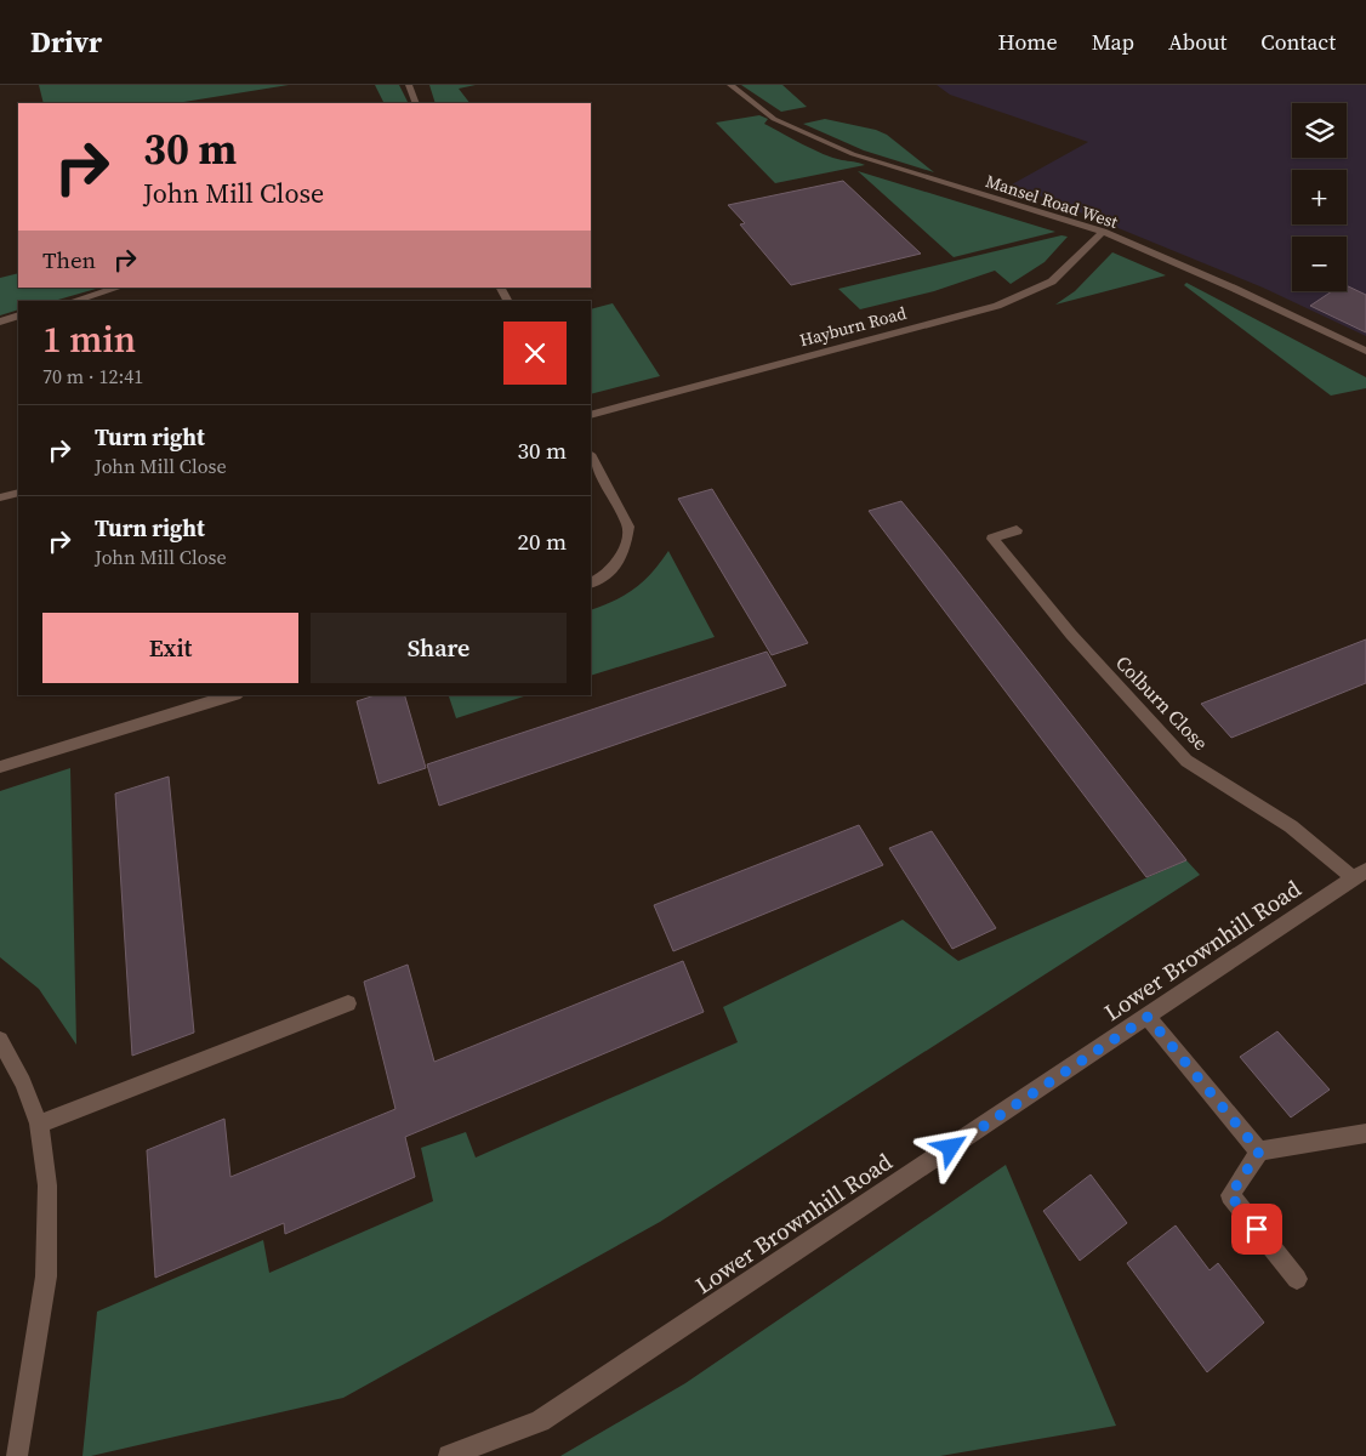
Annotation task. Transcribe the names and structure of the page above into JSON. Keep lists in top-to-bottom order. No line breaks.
{"streets":{"street":["Mansel Road West","Hayburn Road","Colburn Close","Lower Brownhill Road"]},"crossings":[["Mansel Road West","Hayburn Road"],["Colburn Close","Lower Brownhill Road"]],"page":{"header":"Drivr","nav":["Home","Map","About","Contact"],"map_buttons":["+","−"],"turn":["30 m","John Mill Close"],"then":"Then","heading":["1 min","70 m · 12:41"],"list":[{"name":"Turn right","note":"John Mill Close","value":"30 m"},{"name":"Turn right","note":"John Mill Close","value":"20 m"}],"buttons":["Exit","Share"]}}
